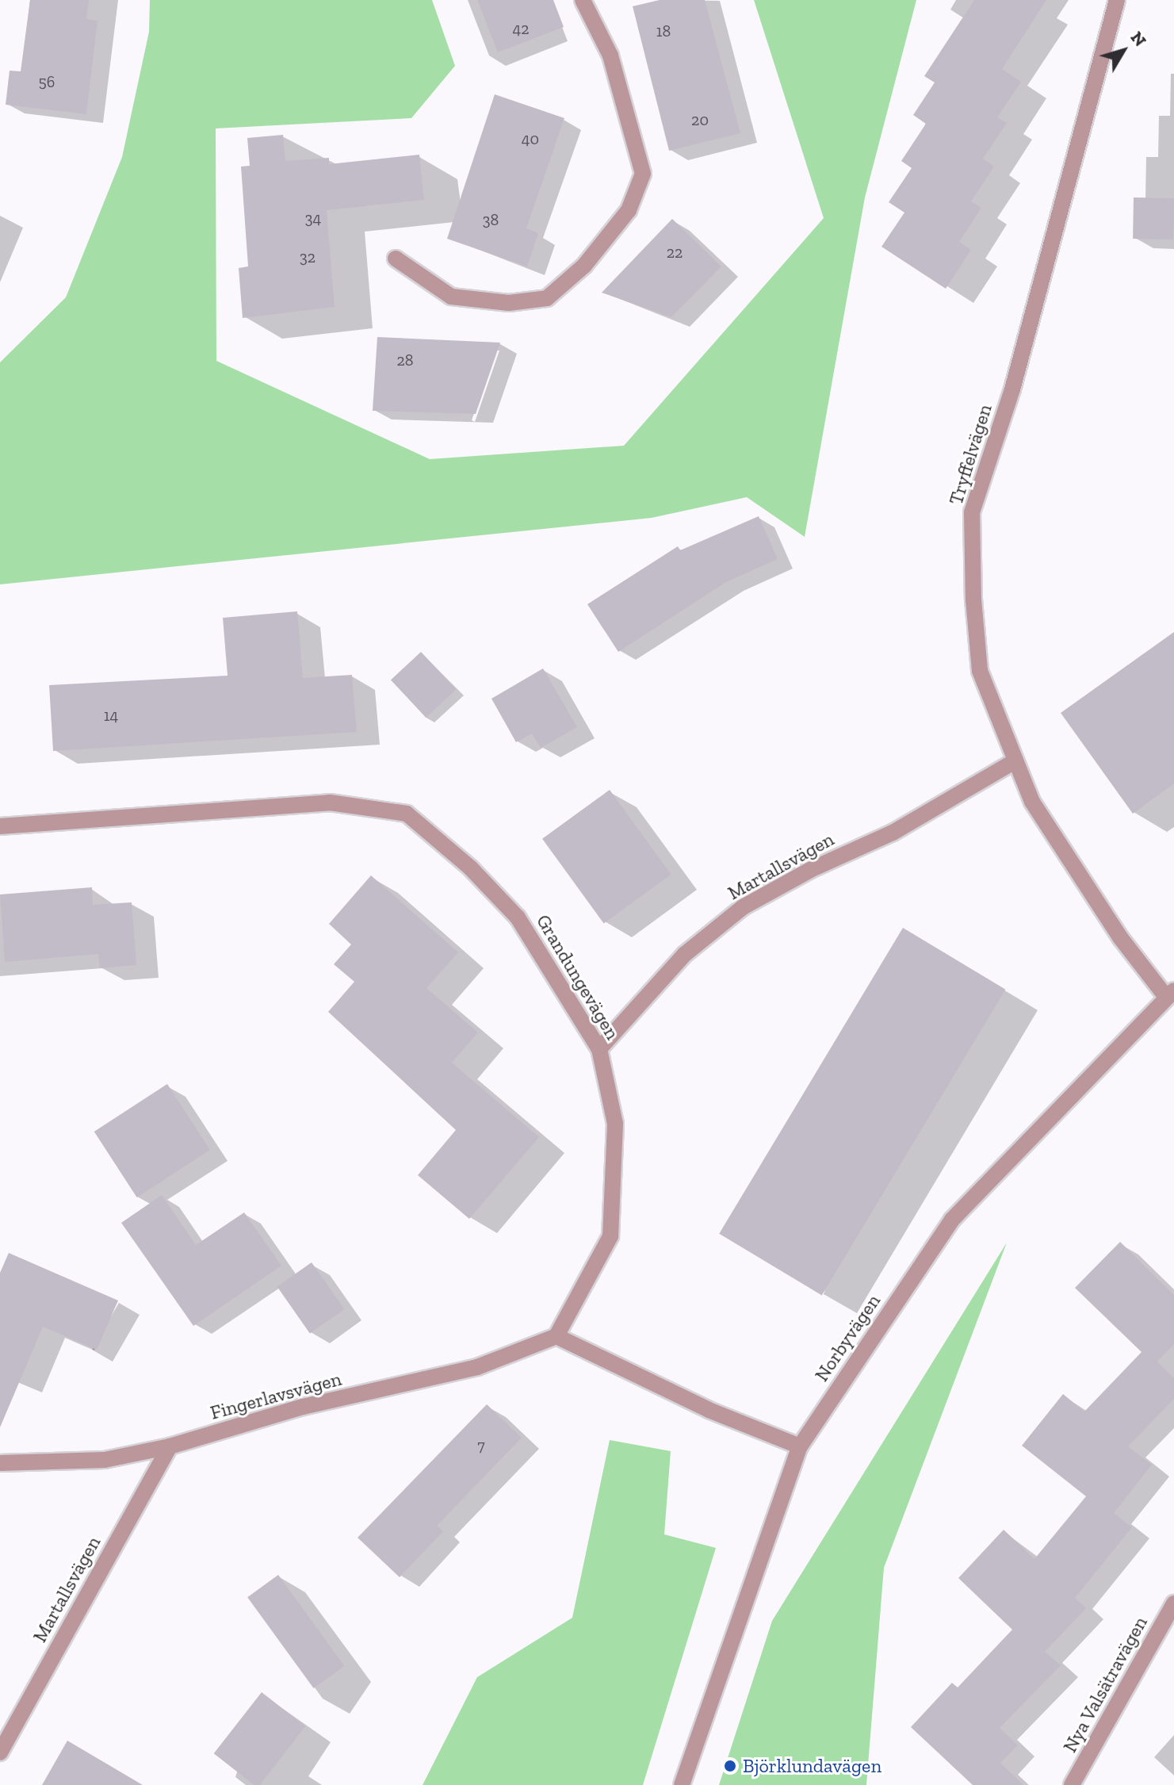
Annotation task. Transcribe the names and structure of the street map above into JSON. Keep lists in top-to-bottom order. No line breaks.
{"streets":{"street":["Tryffelvägen","Martallsvägen","Grandungevägen","Norbyvägen","Fingerlavsvägen","Nya Valsätravägen"]},"crossings":[["Tryffelvägen","Martallsvägen"],["Tryffelvägen","Norbyvägen"],["Martallsvägen","Grandungevägen"],["Martallsvägen","Fingerlavsvägen"],["Grandungevägen","Fingerlavsvägen"]],"places":["Björklundavägen"],"house_numbers":["42","18","56","20","40","34","38","22","32","28","14","7"],"north":"top right"}
